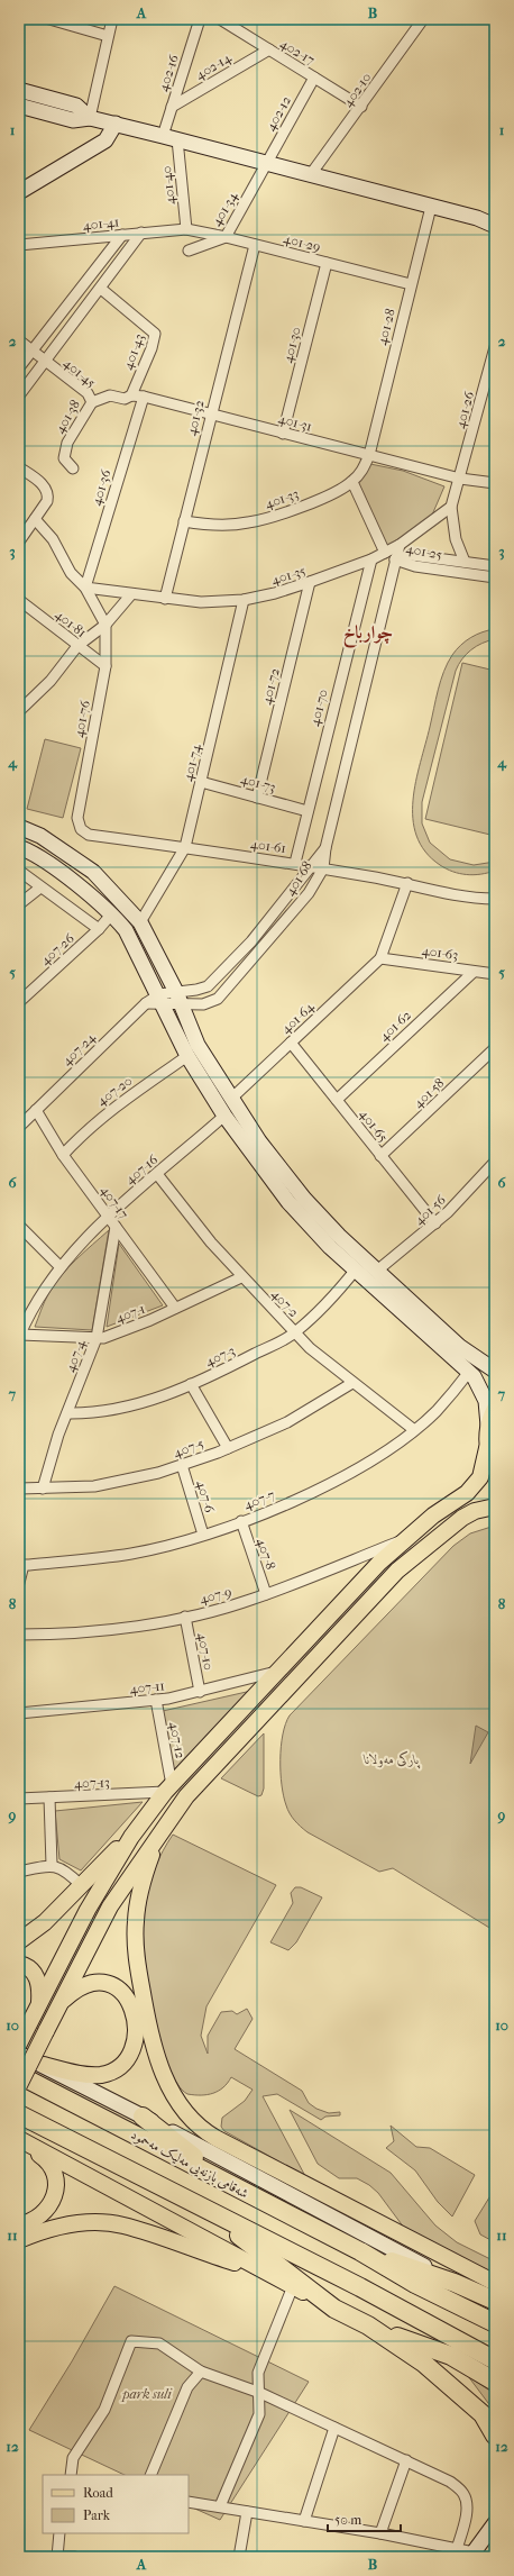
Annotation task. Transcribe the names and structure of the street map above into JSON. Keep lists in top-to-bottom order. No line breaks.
{"streets":{"highway":["شەقامی بازنەیی مەلیک مەحمود"],"street":["402-17","402-14","402-16","402-10","402-12","401-40","401-34","401-41","401-29","401-28","401-30","401-43","401-45","401-26","401-38","401-32","401-31","401-36","401-33","401-25","401-35","401-81","401-72","401-70","401-76","401-74","401-73","401-61","401-68","407-26","401-63","401-64","401-62","407-24","407-20","401-58","401-65","407-16","407-17","401-56","407-2","407-1","407-4","407-3","407-5","407-6","407-7","407-8","407-9","407-10","407-11","407-12","407-13"]},"crossings":[["402-17","402-14"],["402-17","402-10"],["402-17","402-12"],["402-14","402-16"],["402-12","401-34"],["401-40","401-41"],["401-40","401-29"],["401-34","401-29"],["401-41","401-29"],["401-29","401-28"],["401-29","401-30"],["401-29","401-32"],["401-28","401-31"],["401-28","401-33"],["401-30","401-31"],["401-43","401-45"],["401-43","401-31"],["401-45","401-38"],["401-45","401-31"],["401-26","401-31"],["401-32","401-31"],["401-32","401-33"],["401-32","401-35"],["401-31","401-36"],["401-31","401-33"],["401-36","401-35"],["401-35","401-72"],["401-35","401-70"],["401-35","401-74"],["401-81","401-76"],["401-72","401-73"],["401-70","401-73"],["401-70","401-61"],["401-76","401-61"],["401-74","401-73"],["401-74","401-61"],["401-61","401-68"],["401-68","407-24"],["401-63","401-64"],["401-63","401-62"],["401-64","401-65"],["401-62","401-65"],["407-24","407-17"],["407-20","407-17"],["401-58","401-65"],["401-65","401-56"],["407-16","407-17"],["407-16","407-2"],["407-16","407-1"],["407-17","407-1"],["407-17","407-4"],["407-2","407-1"],["407-2","407-3"],["407-2","407-5"],["407-2","407-7"],["407-1","407-4"],["407-4","407-3"],["407-4","407-5"],["407-5","407-6"],["407-6","407-7"],["407-7","407-8"],["407-8","407-9"],["407-9","407-10"],["407-10","407-11"],["407-11","407-12"],["407-12","407-13"]],"districts":["چوارباخ"],"parks":["پارکی مەولانا","park suli"],"legend":["Road","Park"],"scale_bar":"50 m","grid":{"columns":["A","B"],"rows":["1","2","3","4","5","6","7","8","9","10","11","12"]}}
